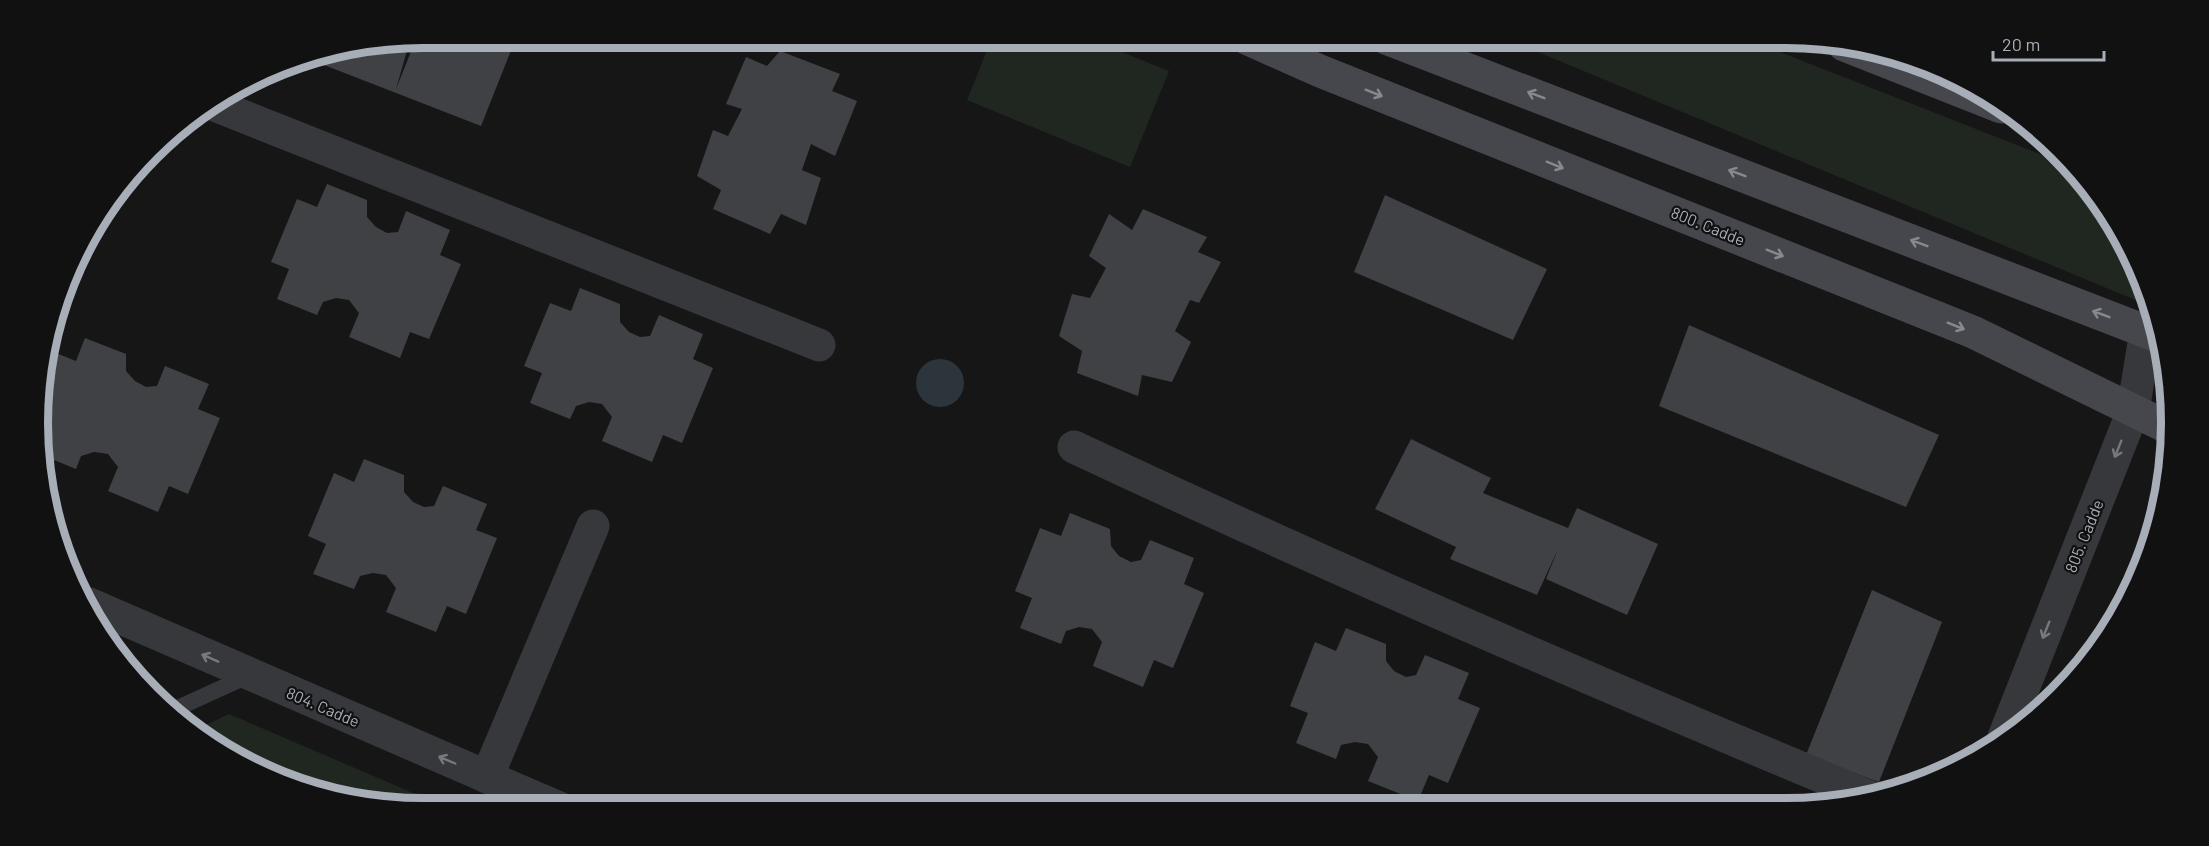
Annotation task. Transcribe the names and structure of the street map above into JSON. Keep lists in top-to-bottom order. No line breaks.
{"streets":{"street":["800. Cadde","805. Cadde","804. Cadde"]},"crossings":[["800. Cadde","805. Cadde"]],"one_way":["805. Cadde","804. Cadde"],"scale_bar":"20 m"}
